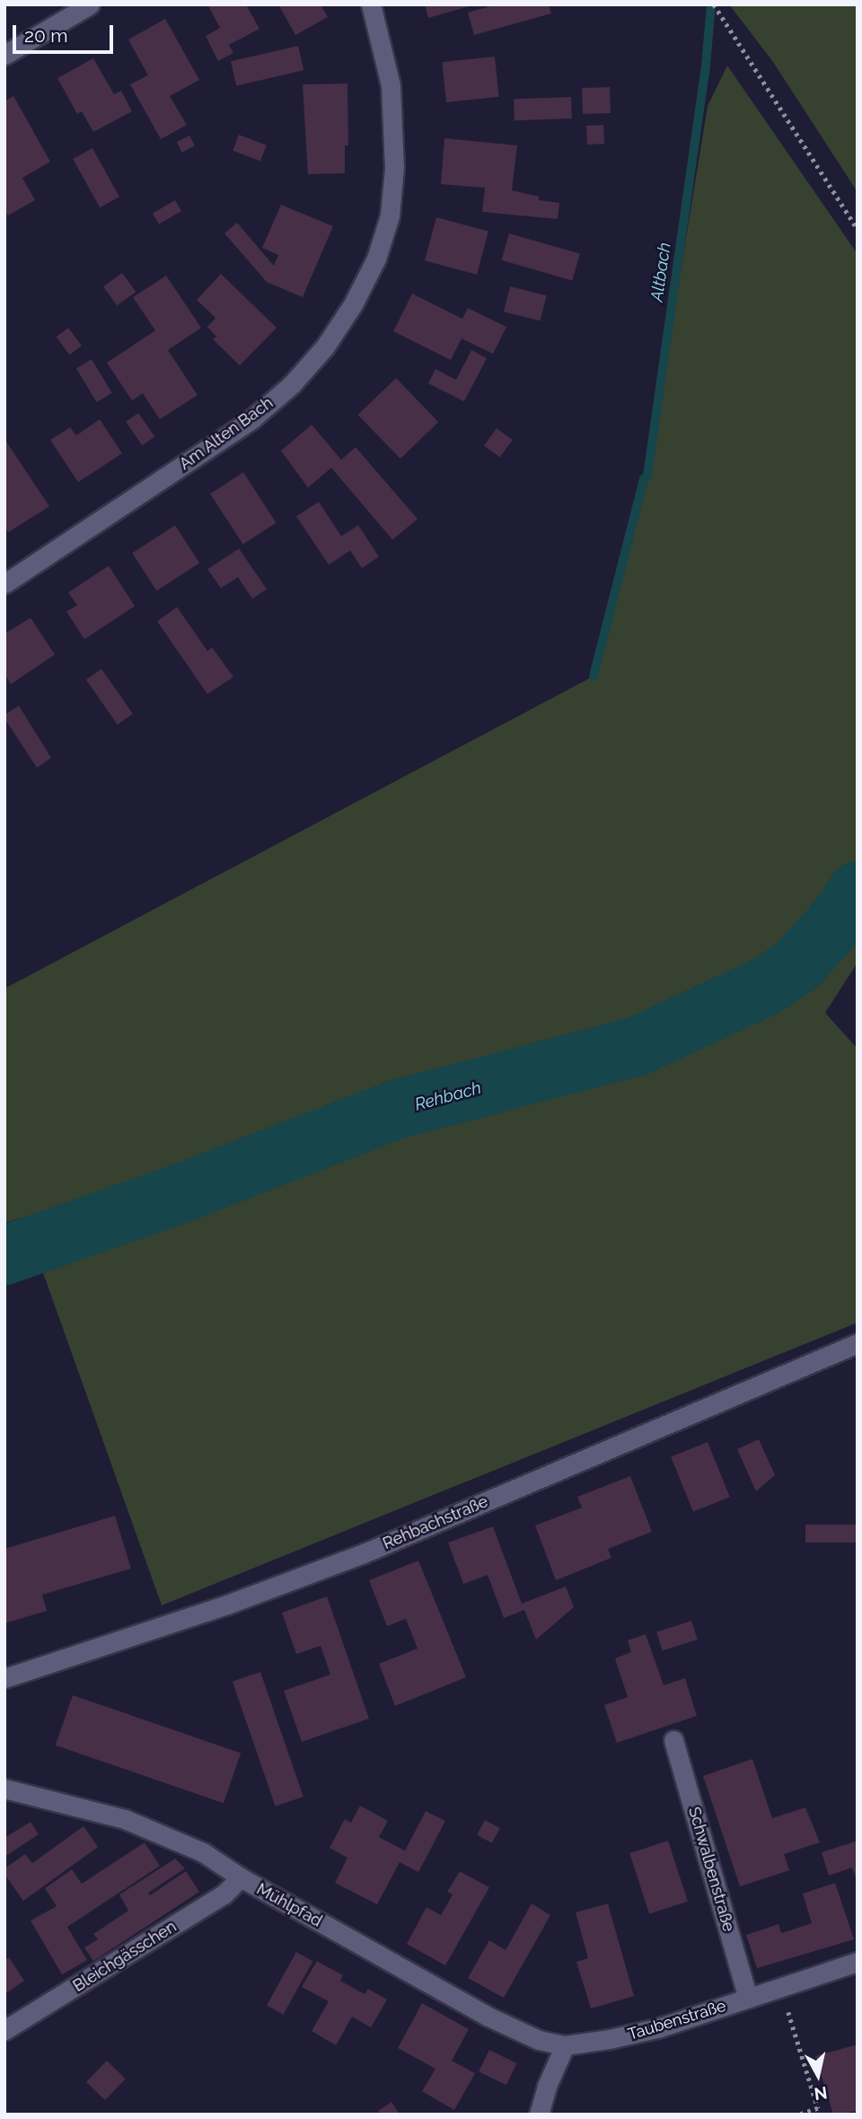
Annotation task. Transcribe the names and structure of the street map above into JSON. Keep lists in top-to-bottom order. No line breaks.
{"streets":{"street":["Am Alten Bach","Rehbachstraße","Schwalbenstraße","Mühlpfad","Bleichgässchen","Taubenstraße"]},"crossings":[["Schwalbenstraße","Taubenstraße"],["Mühlpfad","Bleichgässchen"],["Mühlpfad","Taubenstraße"]],"water":["Altbach","Rehbach"],"scale_bar":"20 m","north":"bottom"}
